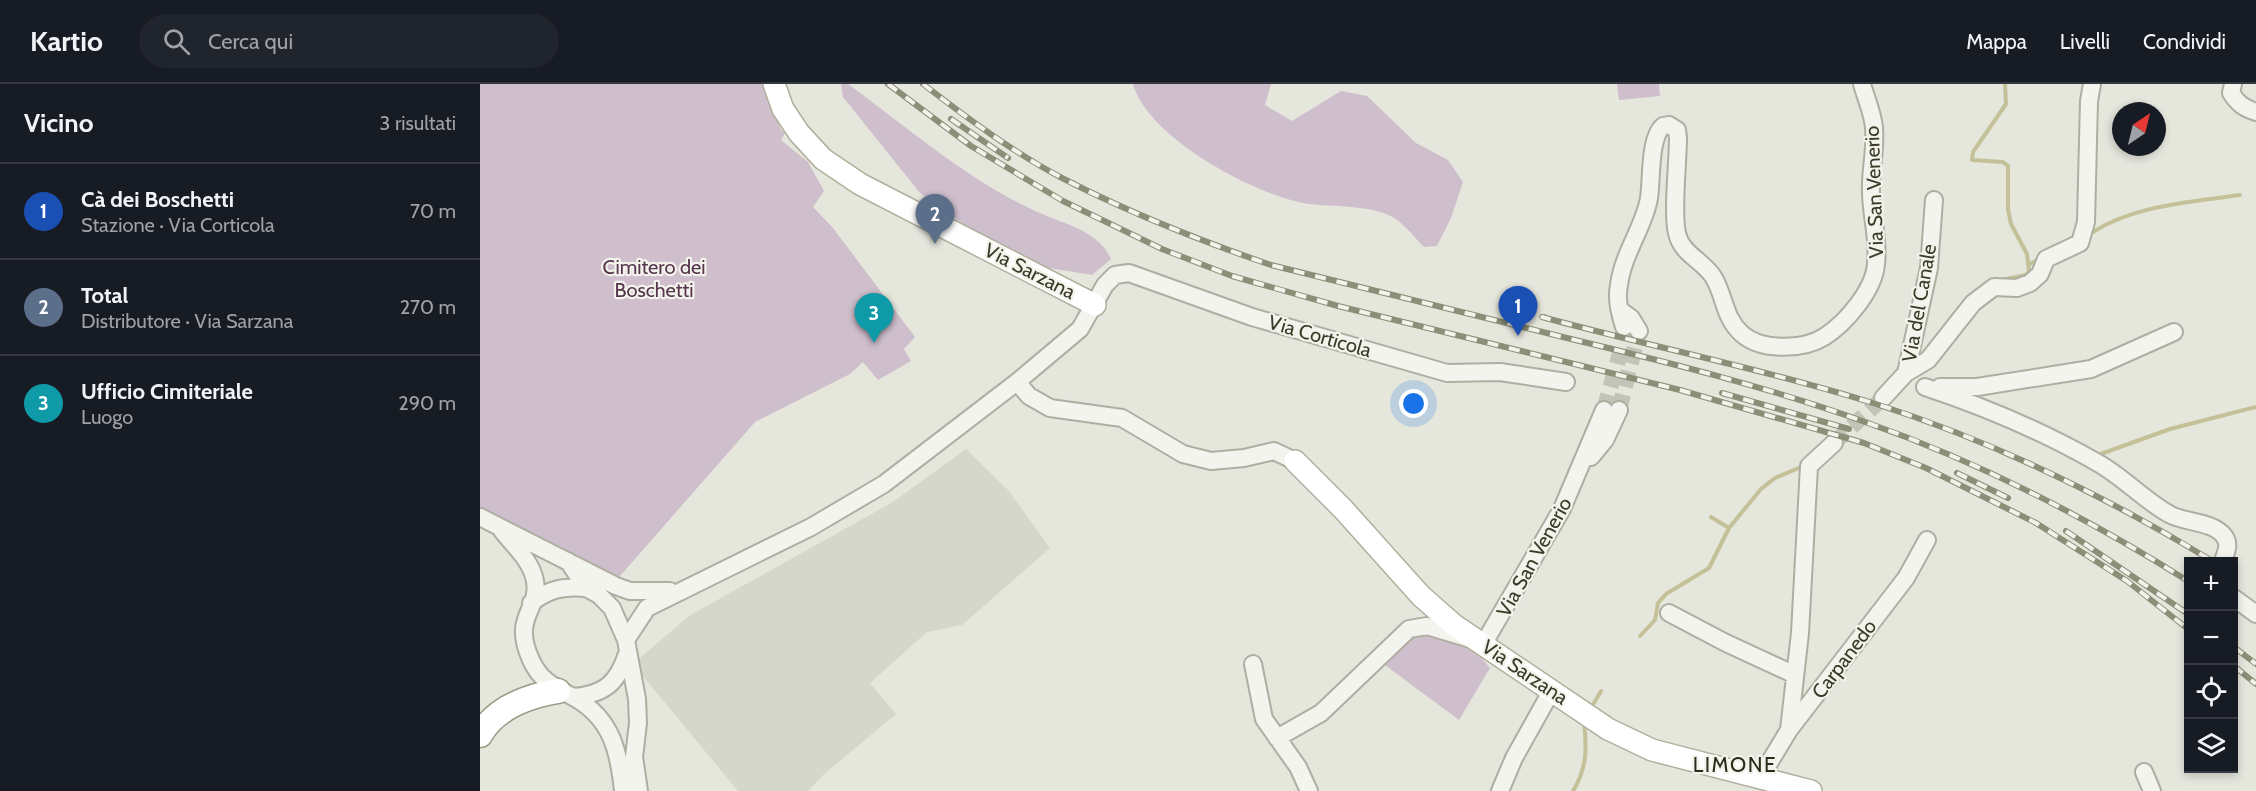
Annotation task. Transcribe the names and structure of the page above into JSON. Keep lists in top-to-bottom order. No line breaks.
{"streets":{"main road":["Via Sarzana"],"street":["Via San Venerio","Via del Canale","Via Corticola","Carpanedo"]},"crossings":[["Via San Venerio","Via Sarzana"],["Via Sarzana","Via Corticola"],["Via Sarzana","Carpanedo"]],"districts":["LIMONE"],"parks":["Cimitero dei Boschetti"],"north":"top right","page":{"header":"Kartio","search":"Cerca qui","nav":["Mappa","Livelli","Condividi"],"heading":["Vicino","3 risultati"],"list":[{"mark":"1","name":"Cà dei Boschetti","note":"Stazione · Via Corticola","value":"70 m"},{"mark":"2","name":"Total","note":"Distributore · Via Sarzana","value":"270 m"},{"mark":"3","name":"Ufficio Cimiteriale","note":"Luogo","value":"290 m"}],"pins":["2","1","3"],"map_buttons":["+","−"]}}
